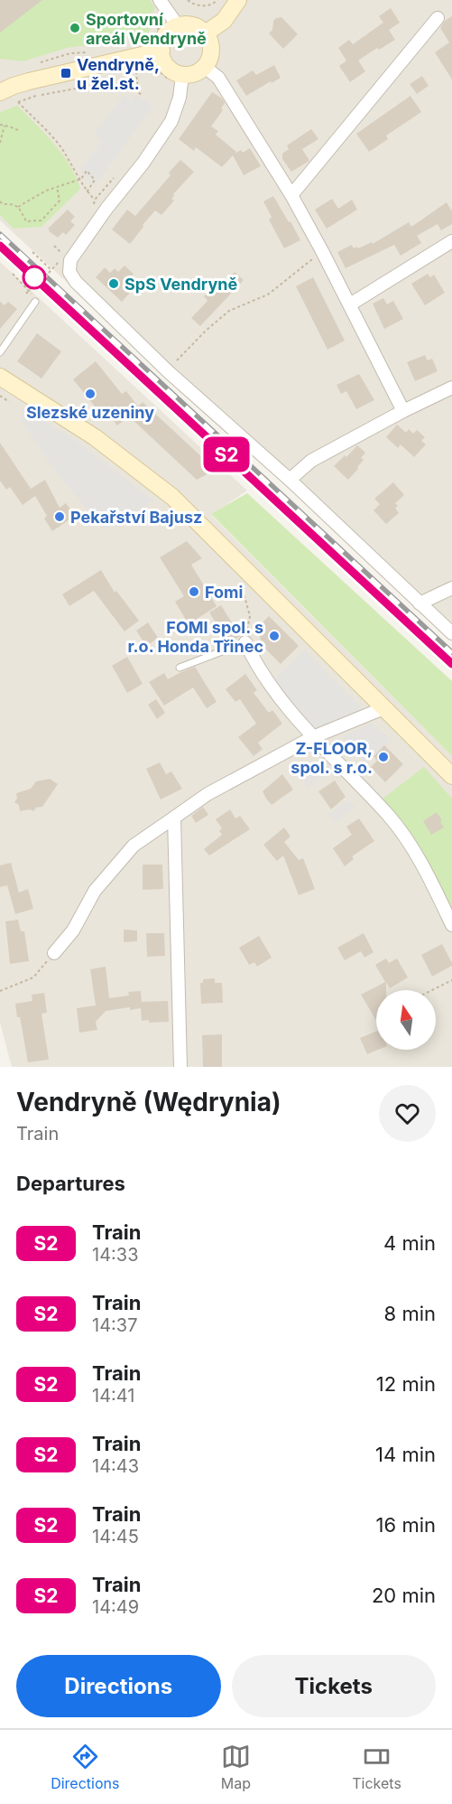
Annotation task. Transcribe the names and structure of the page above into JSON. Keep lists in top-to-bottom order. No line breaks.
{"places":{"other":["Sportovní areál Vendryně","SpS Vendryně","Slezské uzeniny","Pekařství Bajusz","Fomi","FOMI spol. s r.o. Honda Třinec","Z-FLOOR, spol. s r.o."],"transit":["Vendryně, u žel.st."]},"north":"top","page":{"on_map":"S2","heading":[["Vendryně (Wędrynia)","Train"],"Departures"],"list":[{"mark":"S2","name":"Train","note":"14:33","value":"4 min"},{"mark":"S2","name":"Train","note":"14:37","value":"8 min"},{"mark":"S2","name":"Train","note":"14:41","value":"12 min"},{"mark":"S2","name":"Train","note":"14:43","value":"14 min"},{"mark":"S2","name":"Train","note":"14:45","value":"16 min"},{"mark":"S2","name":"Train","note":"14:49","value":"20 min"}],"buttons":["Directions","Tickets"],"tabs":["Directions","Map","Tickets"]}}
